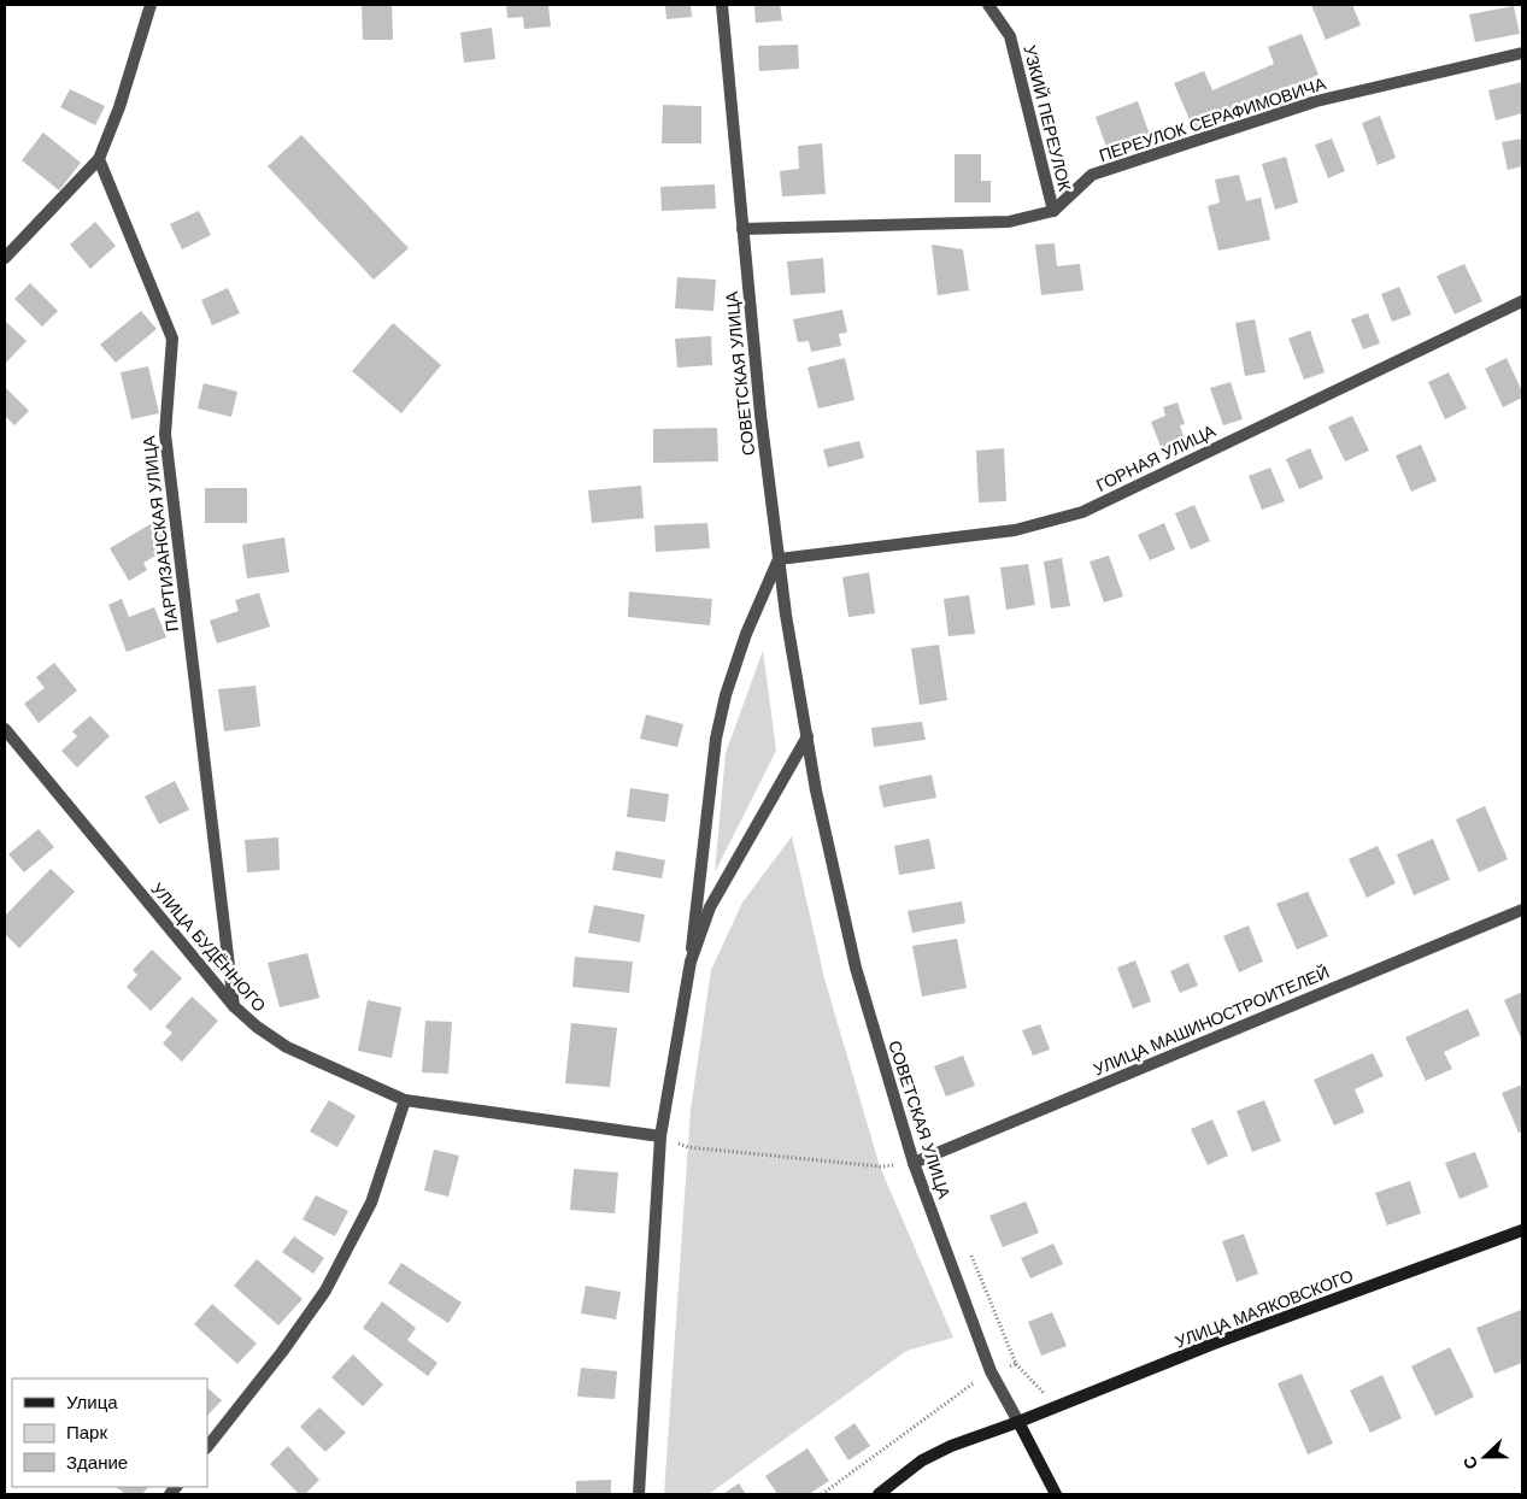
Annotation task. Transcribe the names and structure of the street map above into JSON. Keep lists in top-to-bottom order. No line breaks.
{"streets":{"main road":["СОВЕТСКАЯ УЛИЦА","УЛИЦА МАЯКОВСКОГО"],"street":["УЗКИЙ ПЕРЕУЛОК","ПЕРЕУЛОК СЕРАФИМОВИЧА","ГОРНАЯ УЛИЦА","ПАРТИЗАНСКАЯ УЛИЦА","УЛИЦА БУДЁННОГО","УЛИЦА МАШИНОСТРОИТЕЛЕЙ"]},"crossings":[["УЗКИЙ ПЕРЕУЛОК","ПЕРЕУЛОК СЕРАФИМОВИЧА"],["ПЕРЕУЛОК СЕРАФИМОВИЧА","СОВЕТСКАЯ УЛИЦА"],["СОВЕТСКАЯ УЛИЦА","ГОРНАЯ УЛИЦА"],["СОВЕТСКАЯ УЛИЦА","УЛИЦА МАШИНОСТРОИТЕЛЕЙ"],["СОВЕТСКАЯ УЛИЦА","УЛИЦА МАЯКОВСКОГО"],["ПАРТИЗАНСКАЯ УЛИЦА","УЛИЦА БУДЁННОГО"]],"legend":["Улица","Парк","Здание"],"north":"left"}
